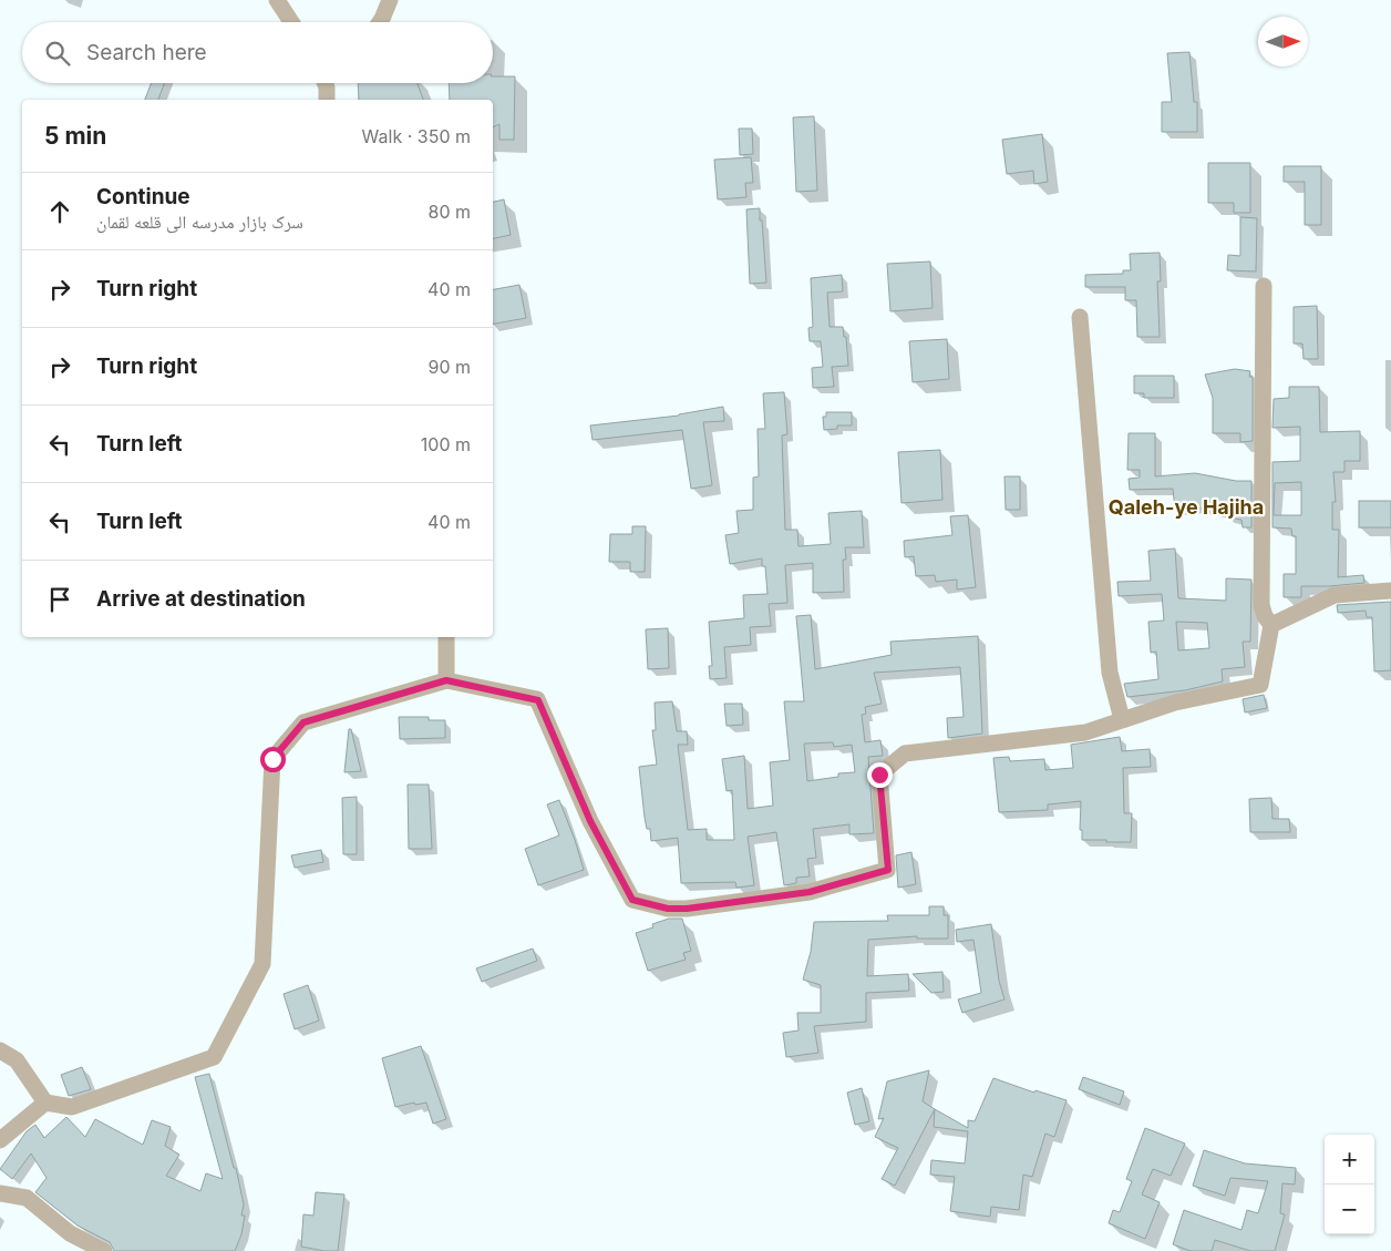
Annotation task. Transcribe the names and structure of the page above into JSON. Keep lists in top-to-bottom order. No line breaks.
{"districts":["Qaleh-ye Hajiha"],"north":"right","page":{"search":"Search here","heading":["5 min","Walk · 350 m"],"list":[["Continue","سرک بازار مدرسه الی قلعه لقمان","80 m"],["Turn right","40 m"],["Turn right","90 m"],["Turn left","100 m"],["Turn left","40 m"],"Arrive at destination"],"map_buttons":["+","−"]}}
